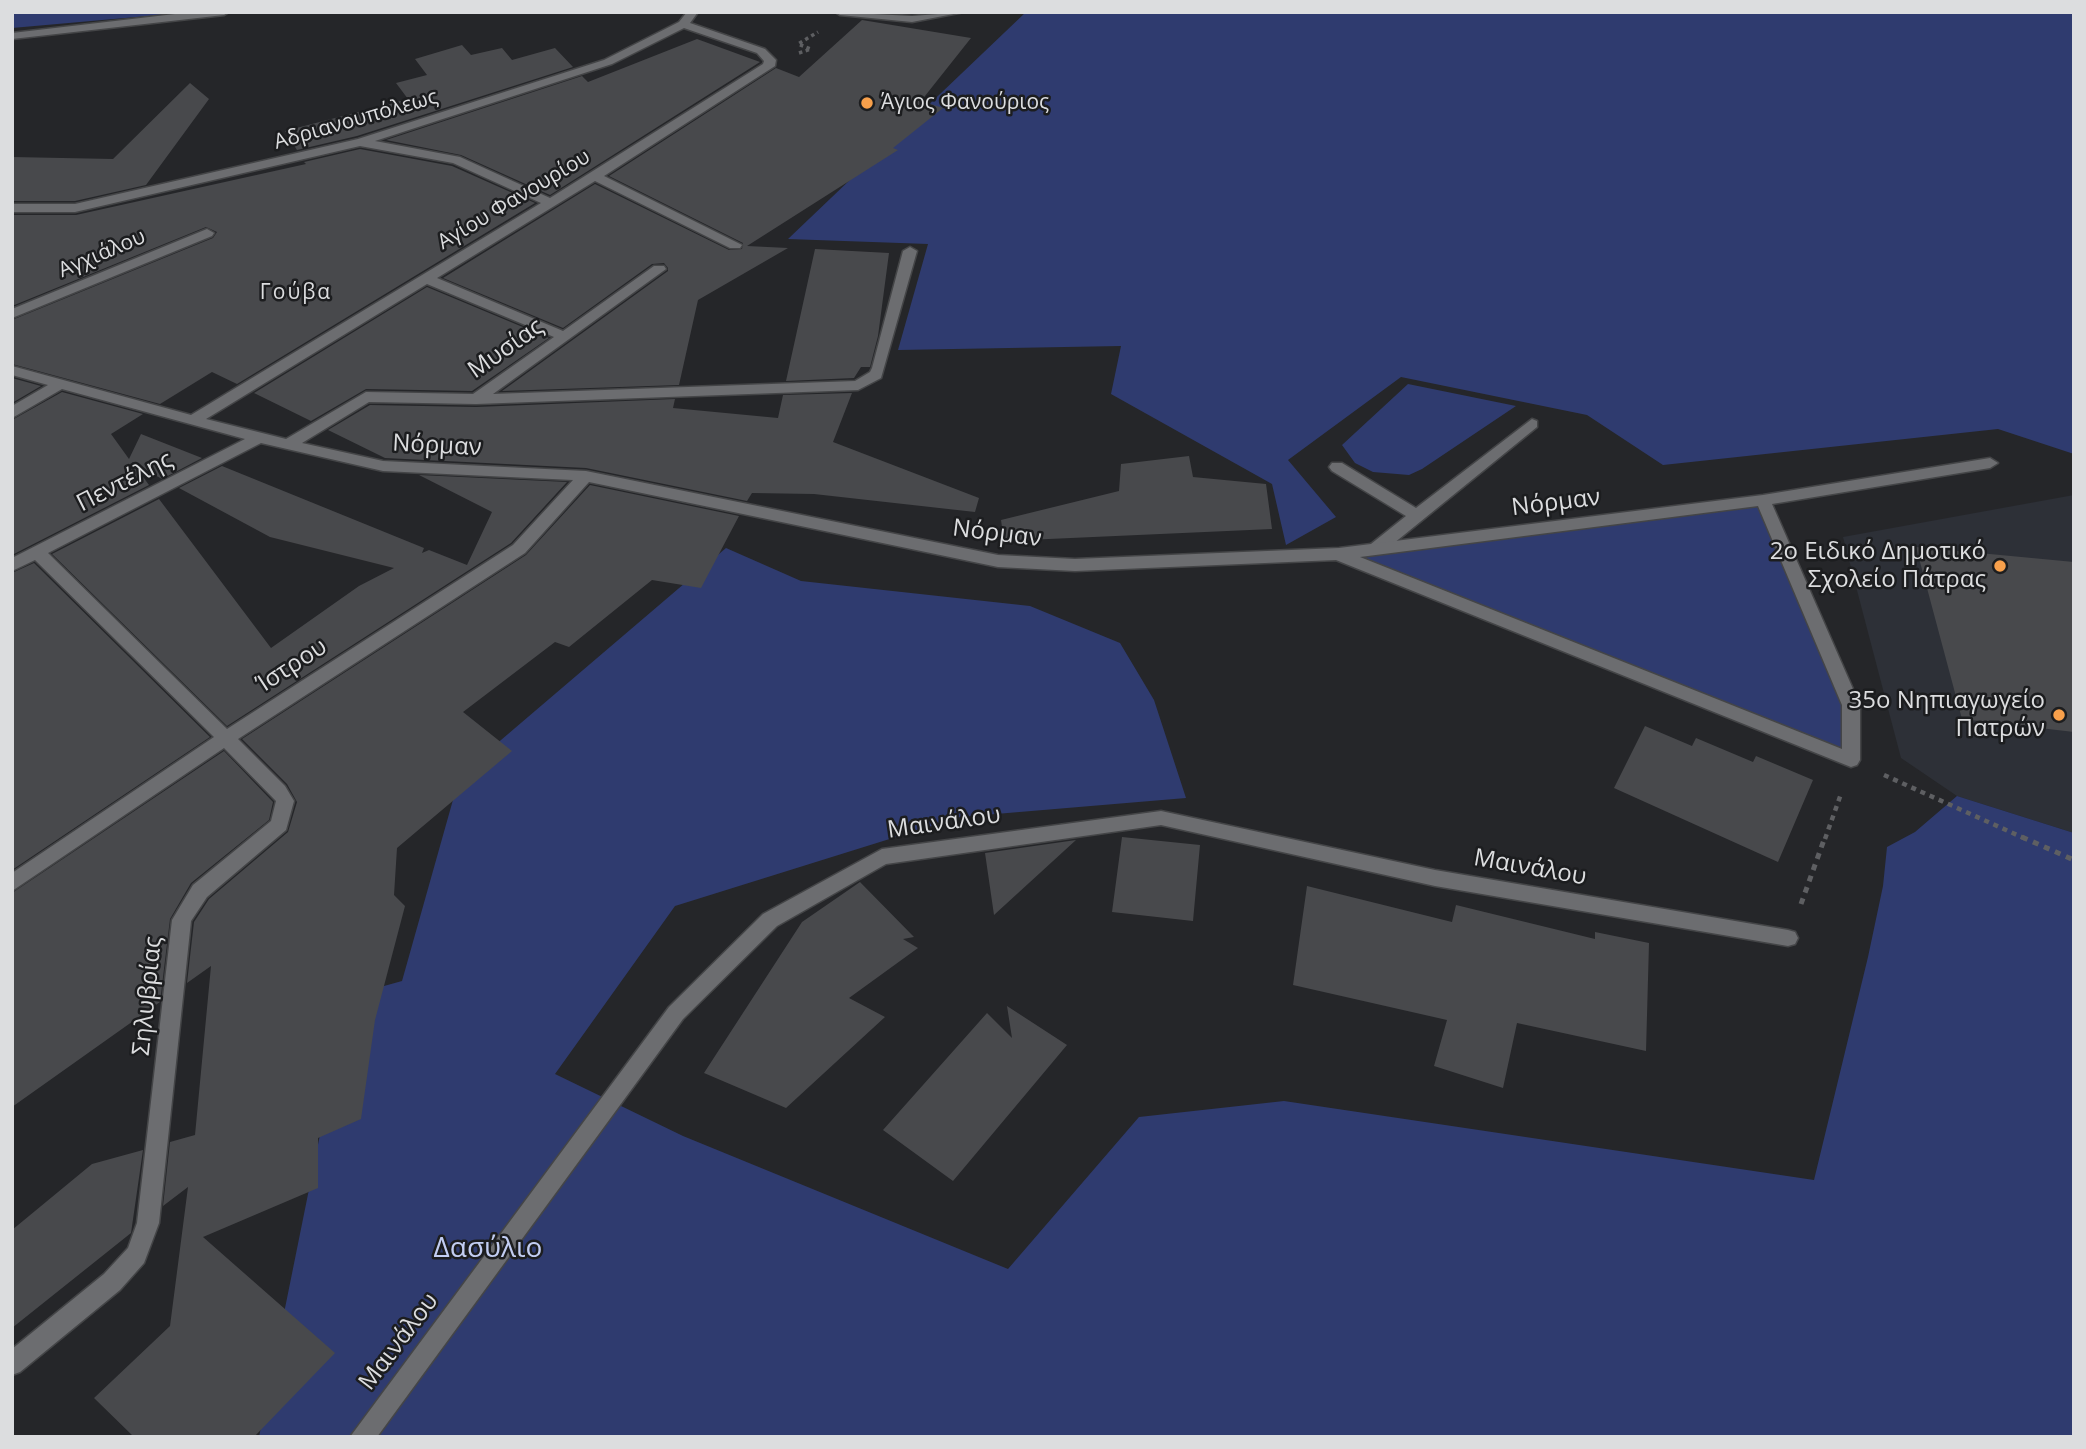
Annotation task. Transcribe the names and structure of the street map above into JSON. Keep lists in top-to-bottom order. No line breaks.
{"streets":{"street":["Αδριανουπόλεως","Αγίου Φανουρίου","Αγχιάλου","Μυσίας","Νόρμαν","Πεντέλης","Ίστρου","Μαινάλου","Σηλυβρίας"]},"crossings":[["Αγίου Φανουρίου","Νόρμαν"],["Μυσίας","Νόρμαν"],["Νόρμαν","Πεντέλης"],["Νόρμαν","Ίστρου"],["Πεντέλης","Σηλυβρίας"],["Ίστρου","Σηλυβρίας"]],"districts":["Γούβα"],"parks":["Δασύλιο"],"places":["Άγιος Φανούριος","2ο Ειδικό Δημοτικό Σχολείο Πάτρας","35ο Νηπιαγωγείο Πατρών"]}
